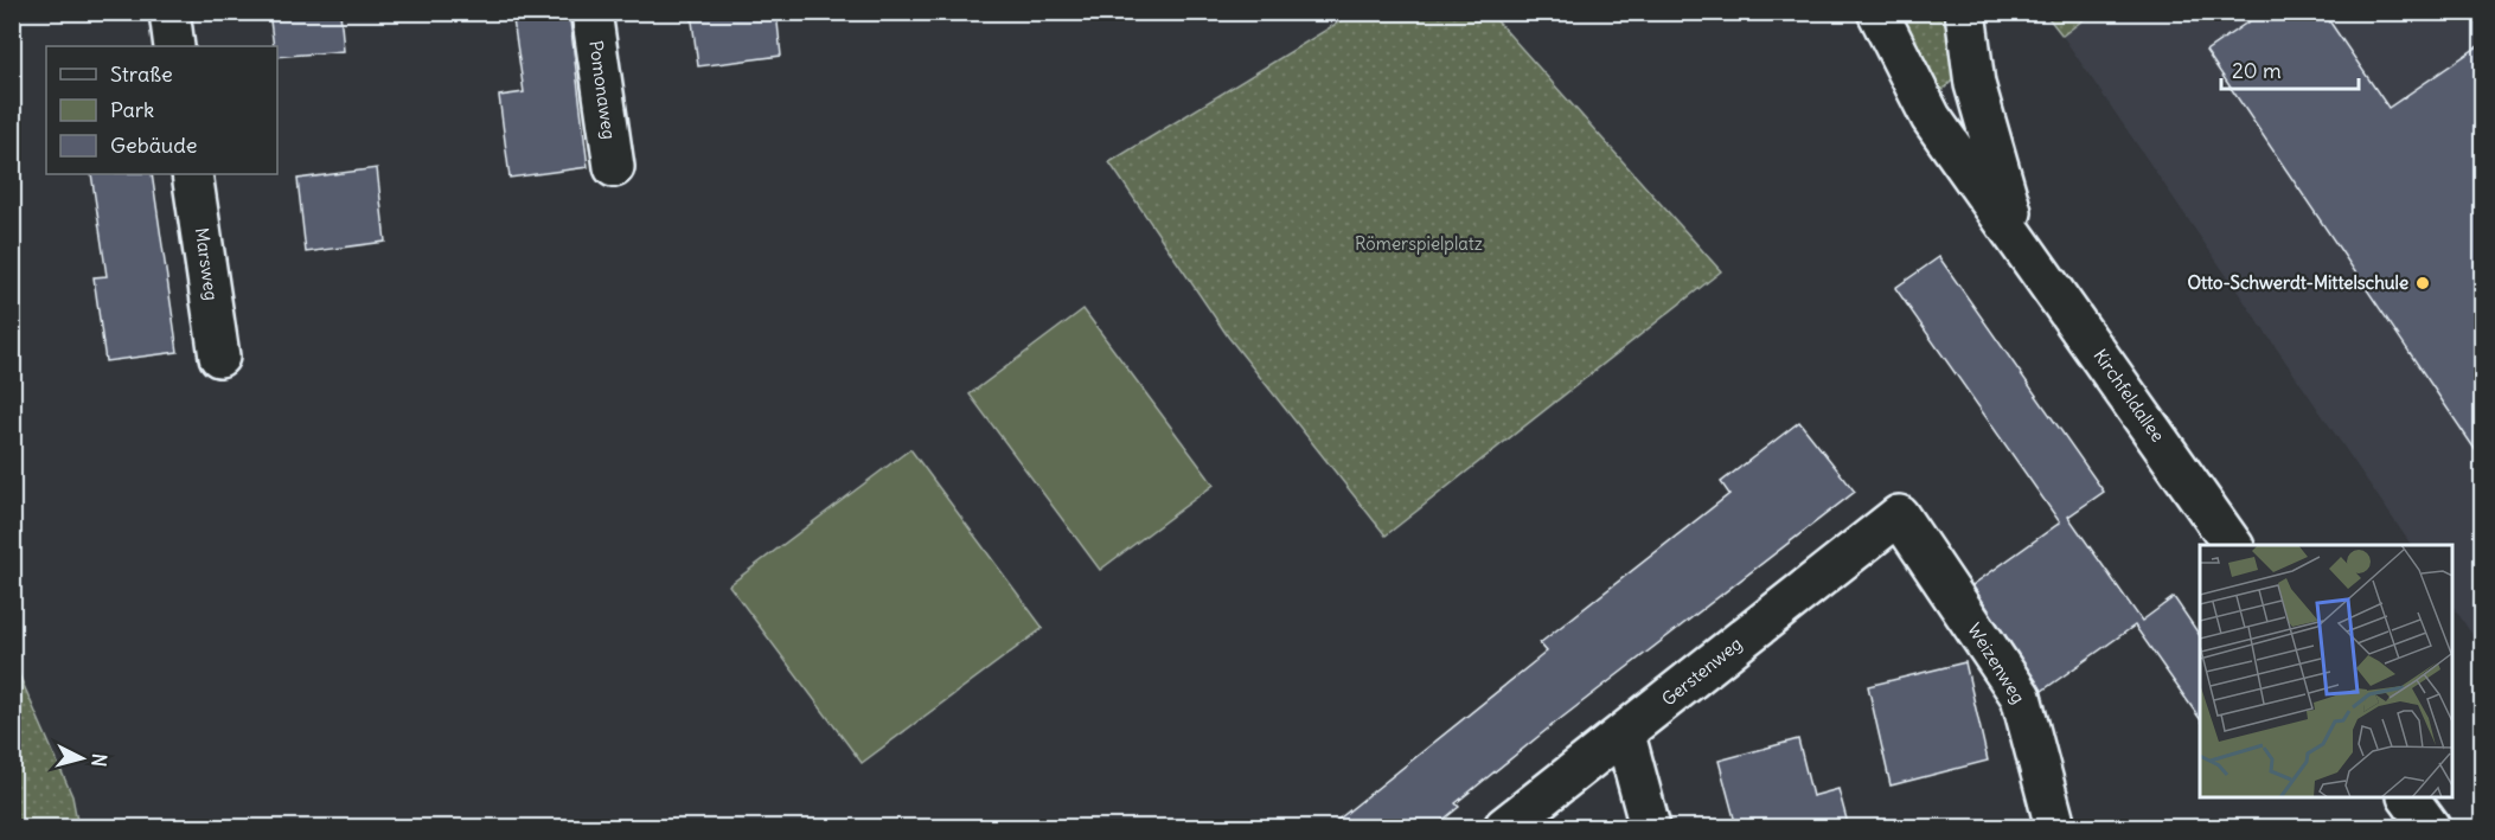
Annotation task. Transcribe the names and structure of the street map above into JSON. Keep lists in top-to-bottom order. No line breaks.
{"streets":{"street":["Pomonaweg","Marsweg","Kirchfeldallee","Weizenweg","Gerstenweg"]},"crossings":[["Weizenweg","Gerstenweg"]],"parks":["Römerspielplatz"],"places":["Otto-Schwerdt-Mittelschule"],"legend":["Straße","Park","Gebäude"],"scale_bar":"20 m","north":"right"}
